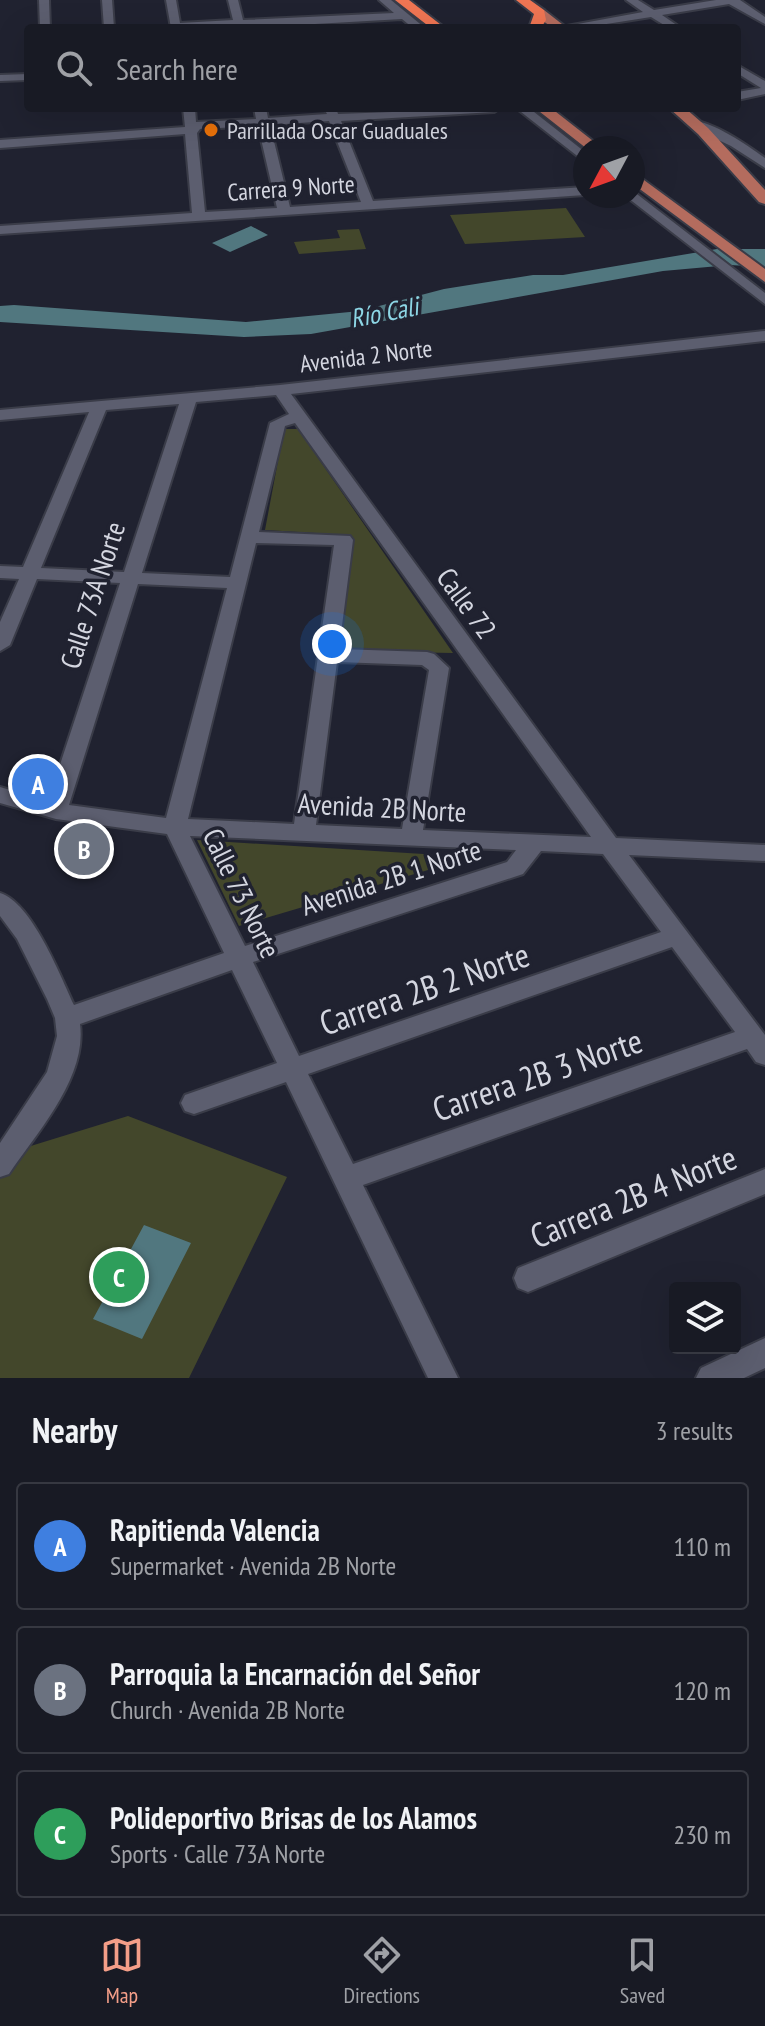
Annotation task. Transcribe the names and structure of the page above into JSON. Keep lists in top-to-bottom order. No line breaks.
{"streets":{"street":["Carrera 9 Norte","Avenida 2 Norte","Calle 73A Norte","Calle 72","Avenida 2B Norte","Avenida 2B 1 Norte","Calle 73 Norte","Carrera 2B 2 Norte","Carrera 2B 3 Norte","Carrera 2B 4 Norte"]},"crossings":[["Avenida 2 Norte","Calle 73A Norte"],["Avenida 2 Norte","Calle 72"],["Calle 73A Norte","Avenida 2B Norte"],["Calle 72","Avenida 2B Norte"],["Calle 72","Calle 73 Norte"],["Calle 72","Carrera 2B 2 Norte"],["Calle 72","Carrera 2B 3 Norte"],["Avenida 2B Norte","Avenida 2B 1 Norte"],["Avenida 2B Norte","Calle 73 Norte"],["Avenida 2B 1 Norte","Calle 73 Norte"],["Calle 73 Norte","Carrera 2B 2 Norte"],["Calle 73 Norte","Carrera 2B 3 Norte"]],"water":["Río Cali"],"places":["Parrillada Oscar Guaduales"],"north":"bottom left","page":{"search":"Search here","pins":["A","B","C"],"heading":["Nearby","3 results"],"list":[{"mark":"A","name":"Rapitienda Valencia","note":"Supermarket · Avenida 2B Norte","value":"110 m"},{"mark":"B","name":"Parroquia la Encarnación del Señor","note":"Church · Avenida 2B Norte","value":"120 m"},{"mark":"C","name":"Polideportivo Brisas de los Alamos","note":"Sports · Calle 73A Norte","value":"230 m"}],"nav":["Map","Directions","Saved"]}}
